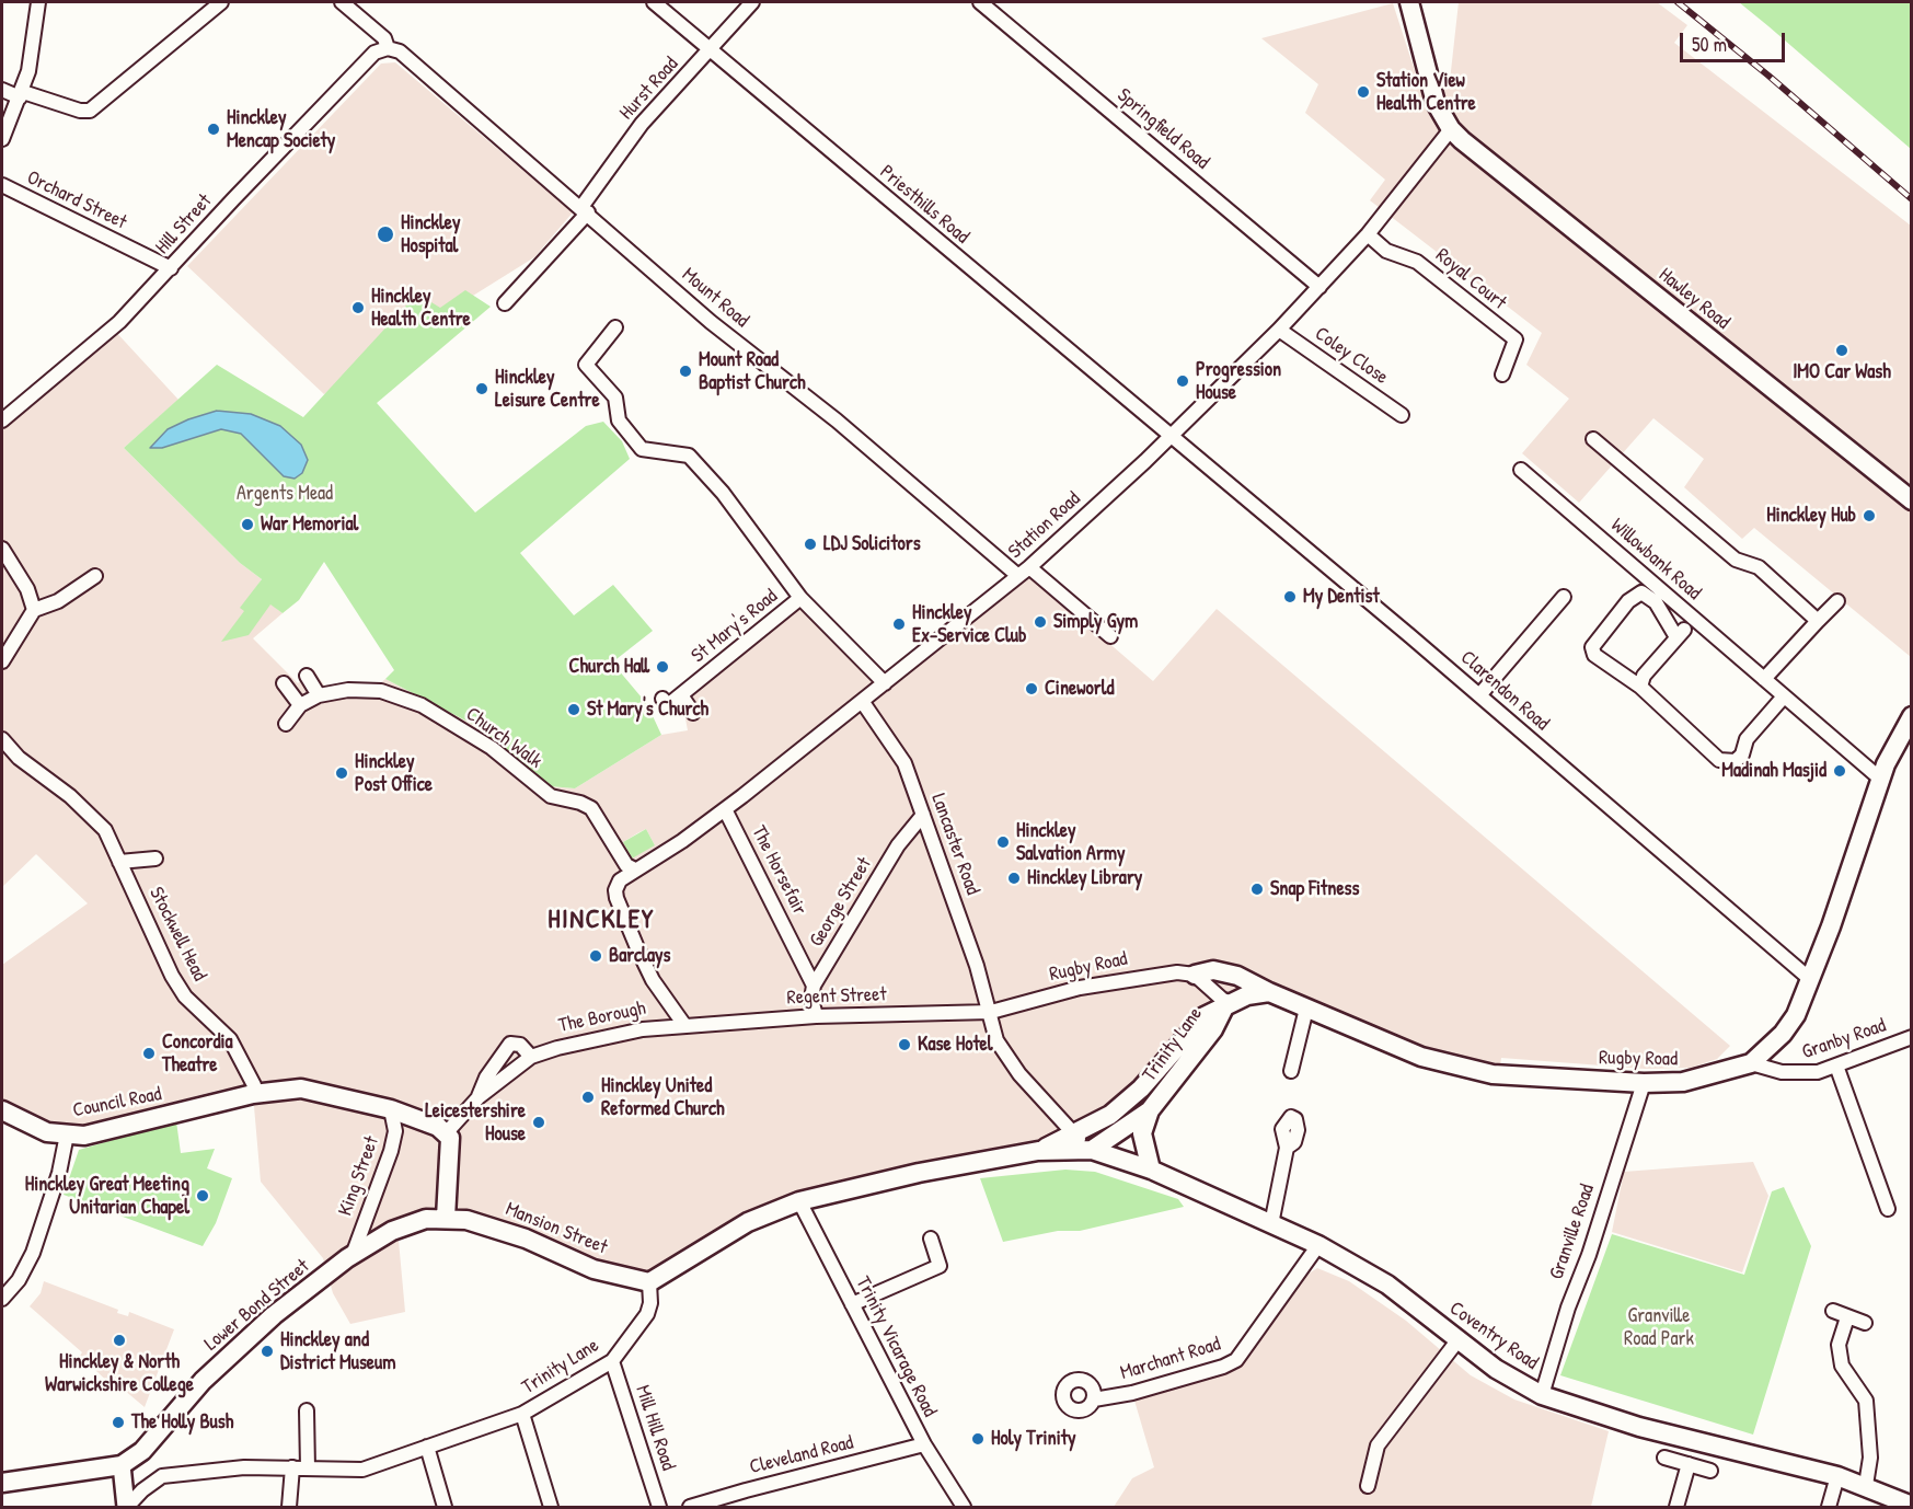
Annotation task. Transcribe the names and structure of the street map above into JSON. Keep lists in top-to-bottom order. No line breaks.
{"streets":{"main road":["Hawley Road","Rugby Road","Trinity Lane","Council Road","Mansion Street","Lower Bond Street","Coventry Road"],"street":["Hurst Road","Springfield Road","Orchard Street","Priesthills Road","Hill Street","Royal Court","Mount Road","Coley Close","Station Road","Willowbank Road","St Mary's Road","Clarendon Road","Church Walk","Lancaster Road","The Horsefair","George Street","Stockwell Head","Regent Street","The Borough","Granby Road","King Street","Granville Road","Trinity Vicarage Road","Marchant Road","Mill Hill Road","Cleveland Road"]},"crossings":[["Hurst Road","Priesthills Road"],["Hurst Road","Mount Road"],["Springfield Road","Station Road"],["Orchard Street","Hill Street"],["Priesthills Road","Station Road"],["Priesthills Road","Clarendon Road"],["Hill Street","Mount Road"],["Royal Court","Station Road"],["Mount Road","Station Road"],["Hawley Road","Station Road"],["Coley Close","Station Road"],["Station Road","St Mary's Road"],["Station Road","Clarendon Road"],["Station Road","Church Walk"],["Station Road","Lancaster Road"],["Station Road","The Horsefair"],["Station Road","Regent Street"],["Station Road","The Borough"],["Willowbank Road","Rugby Road"],["Clarendon Road","Rugby Road"],["Lancaster Road","George Street"],["Lancaster Road","Rugby Road"],["Lancaster Road","Regent Street"],["Lancaster Road","Coventry Road"],["The Horsefair","George Street"],["Stockwell Head","Council Road"],["Rugby Road","Regent Street"],["Rugby Road","Granby Road"],["Rugby Road","Granville Road"],["Rugby Road","Coventry Road"],["Regent Street","The Borough"],["Regent Street","Coventry Road"],["Trinity Lane","Mansion Street"],["Trinity Lane","Coventry Road"],["Trinity Lane","Trinity Vicarage Road"],["Trinity Lane","Mill Hill Road"],["King Street","Lower Bond Street"],["Mansion Street","Lower Bond Street"],["Granville Road","Coventry Road"],["Coventry Road","Marchant Road"],["Trinity Vicarage Road","Cleveland Road"]],"districts":["HINCKLEY"],"parks":["Argents Mead","Granville Road Park"],"places":["Station View Health Centre","Hinckley Mencap Society","Hinckley Hospital","Hinckley Health Centre","IMO Car Wash","Mount Road Baptist Church","Progression House","Hinckley Leisure Centre","Hinckley Hub","War Memorial","LDJ Solicitors","My Dentist","Simply Gym","Hinckley Ex-Service Club","Church Hall","Cineworld","St Mary's Church","Madinah Masjid","Hinckley Post Office","Hinckley Salvation Army","Hinckley Library","Snap Fitness","Barclays","Kase Hotel","Concordia Theatre","Hinckley United Reformed Church","Leicestershire House","Hinckley Great Meeting Unitarian Chapel","Hinckley & North Warwickshire College","Hinckley and District Museum","The Holly Bush","Holy Trinity"],"scale_bar":"50 m"}
